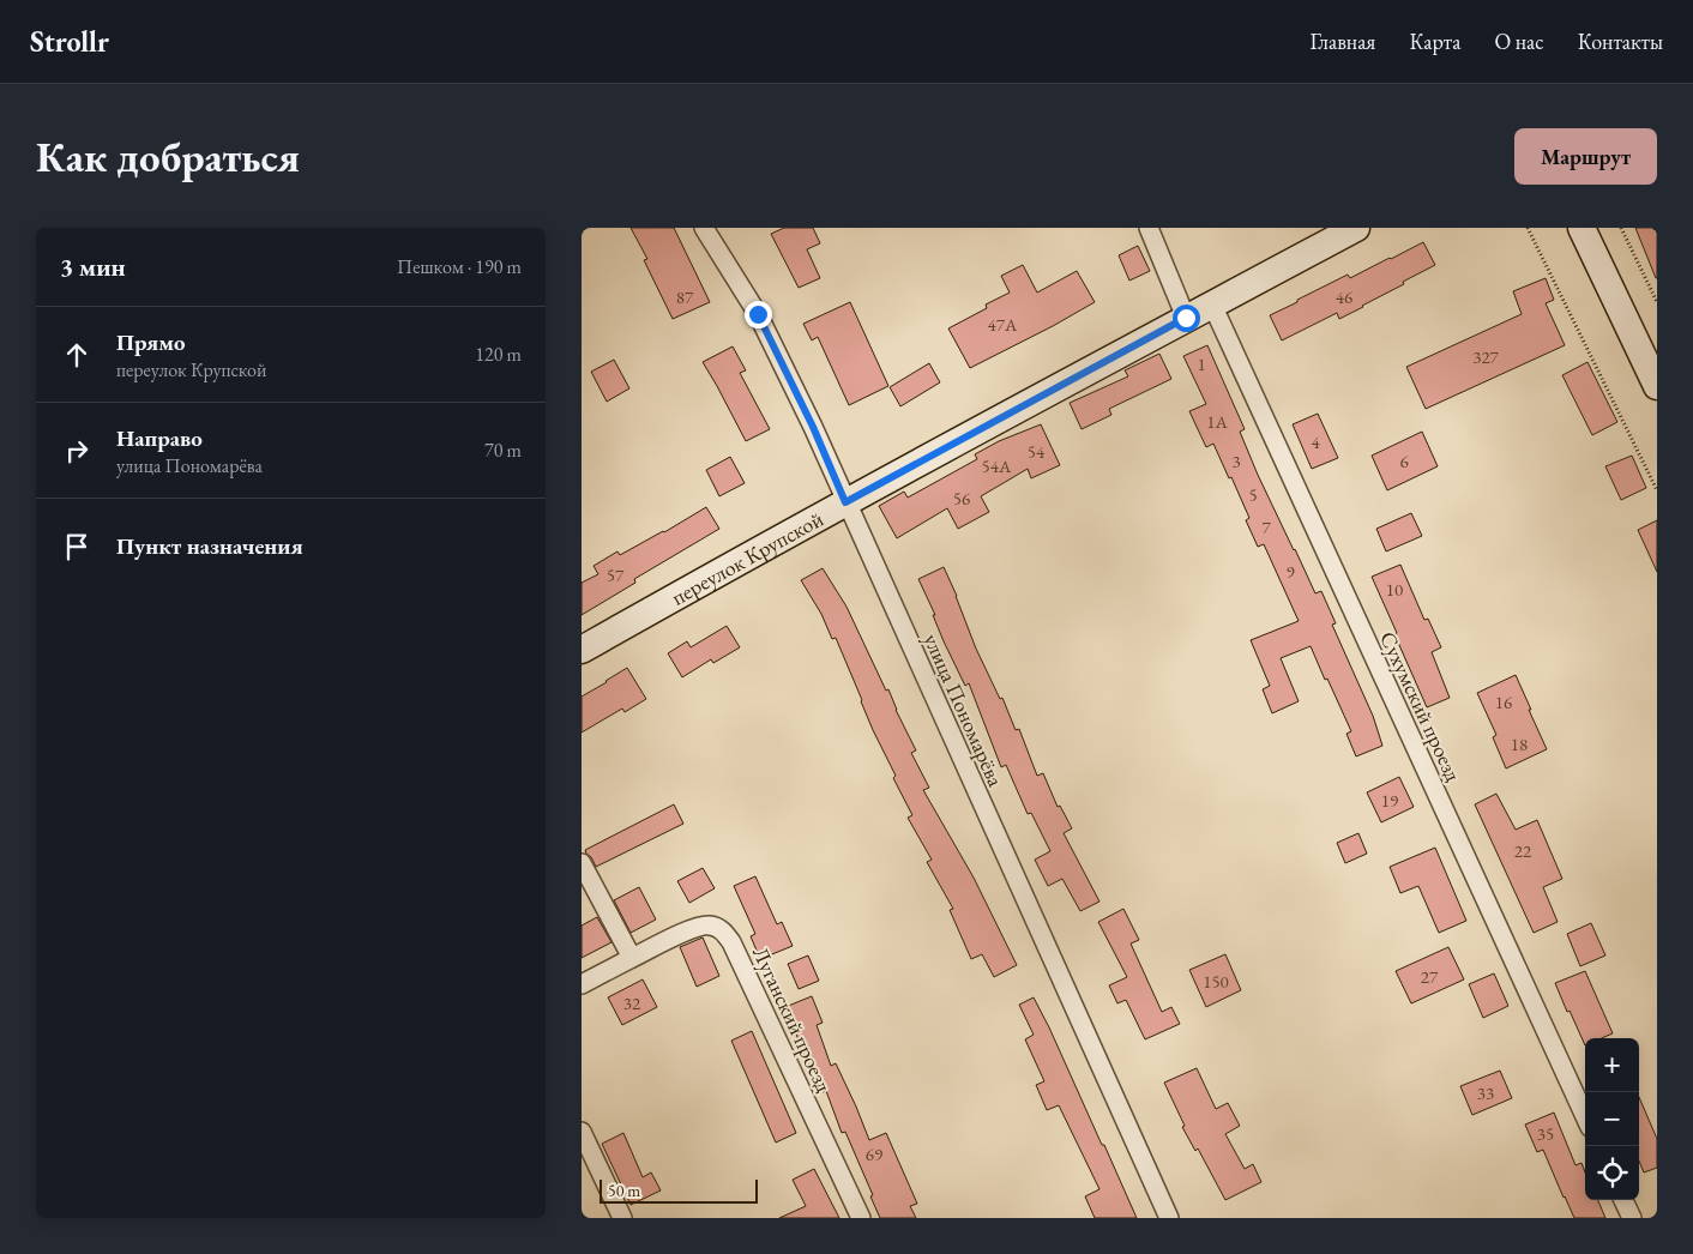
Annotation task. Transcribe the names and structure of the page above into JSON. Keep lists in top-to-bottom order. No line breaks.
{"streets":{"street":["переулок Крупской","Сухумский проезд","улица Пономарёва","Луганский проезд"]},"crossings":[["переулок Крупской","Сухумский проезд"],["переулок Крупской","улица Пономарёва"]],"house_numbers":["87","46","47А","327","1","1А","4","54","3","6","54А","5","56","7","9","57","10","16","18","19","22","27","150","32","33","35","69"],"scale_bar":"50 m","page":{"header":"Strollr","nav":["Главная","Карта","О нас","Контакты"],"buttons":"Маршрут","title":"Как добраться","heading":["3 мин","Пешком · 190 m"],"list":[["Прямо","переулок Крупской","120 m"],["Направо","улица Пономарёва","70 m"],"Пункт назначения"],"map_buttons":["+","−"],"scale":"50 m"}}
